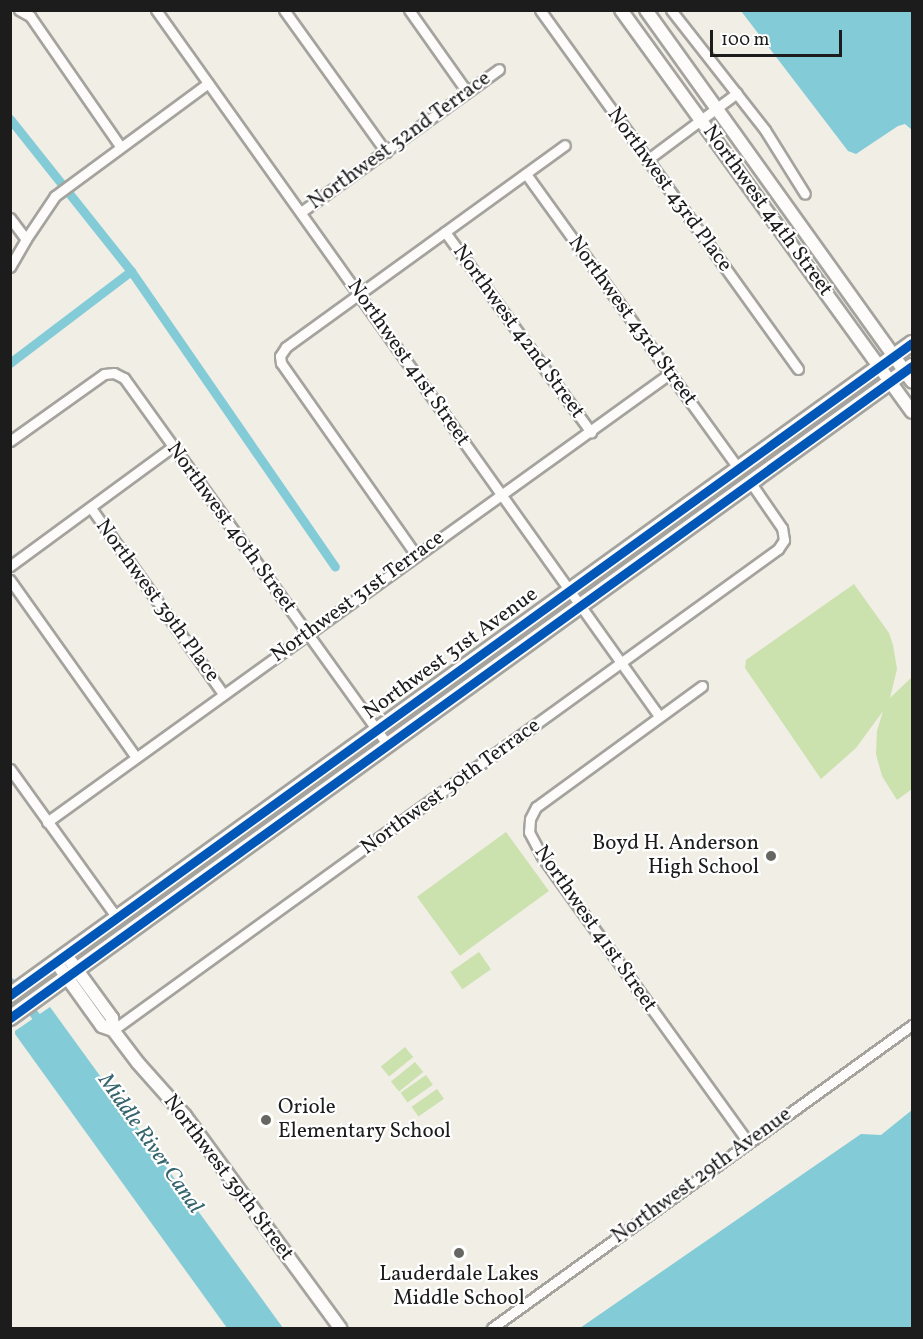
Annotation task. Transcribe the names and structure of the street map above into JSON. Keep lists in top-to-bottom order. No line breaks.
{"streets":{"main road":["Northwest 31st Avenue"],"street":["Northwest 32nd Terrace","Northwest 43rd Place","Northwest 44th Street","Northwest 43rd Street","Northwest 42nd Street","Northwest 41st Street","Northwest 40th Street","Northwest 31st Terrace","Northwest 39th Place","Northwest 30th Terrace","Northwest 29th Avenue","Northwest 39th Street"]},"crossings":[["Northwest 32nd Terrace","Northwest 41st Street"],["Northwest 44th Street","Northwest 31st Avenue"],["Northwest 43rd Street","Northwest 31st Terrace"],["Northwest 43rd Street","Northwest 31st Avenue"],["Northwest 42nd Street","Northwest 31st Terrace"],["Northwest 41st Street","Northwest 31st Terrace"],["Northwest 41st Street","Northwest 31st Avenue"],["Northwest 41st Street","Northwest 30th Terrace"],["Northwest 41st Street","Northwest 29th Avenue"],["Northwest 40th Street","Northwest 31st Terrace"],["Northwest 40th Street","Northwest 31st Avenue"],["Northwest 31st Terrace","Northwest 39th Place"],["Northwest 31st Avenue","Northwest 30th Terrace"],["Northwest 31st Avenue","Northwest 39th Street"],["Northwest 30th Terrace","Northwest 39th Street"]],"water":["Middle River Canal"],"places":["Boyd H. Anderson High School","Oriole Elementary School","Lauderdale Lakes Middle School"],"scale_bar":"100 m"}
